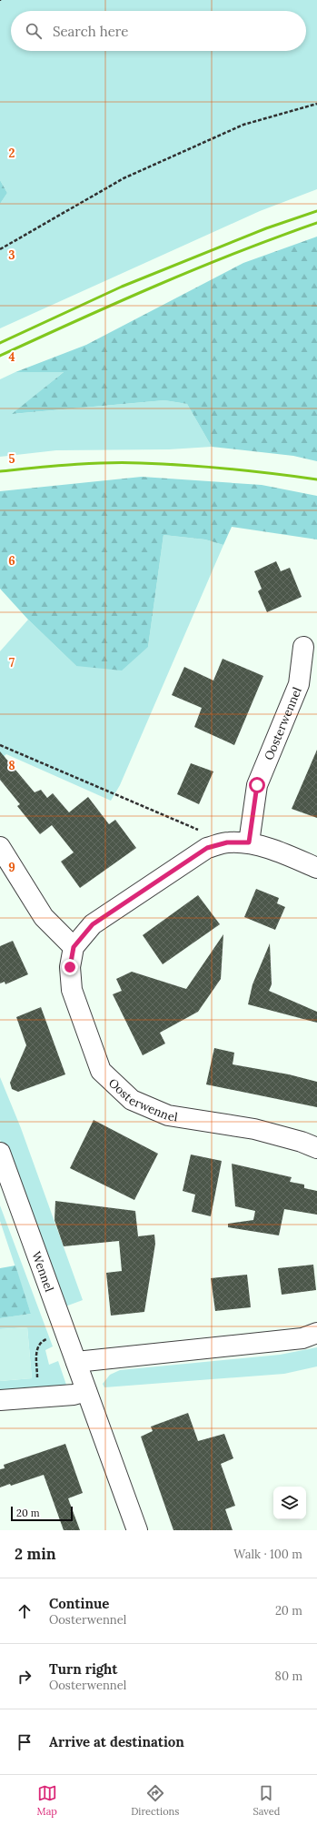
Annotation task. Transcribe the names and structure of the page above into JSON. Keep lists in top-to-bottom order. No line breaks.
{"streets":{"street":["Oosterwennel","Wennel"]},"scale_bar":"20 m","page":{"search":"Search here","scale":"20 m","heading":["2 min","Walk · 100 m"],"list":[["Continue","Oosterwennel","20 m"],["Turn right","Oosterwennel","80 m"],"Arrive at destination"],"nav":["Map","Directions","Saved"]},"grid":{"rows":["2","3","4","5","6","7","8","9"]}}
